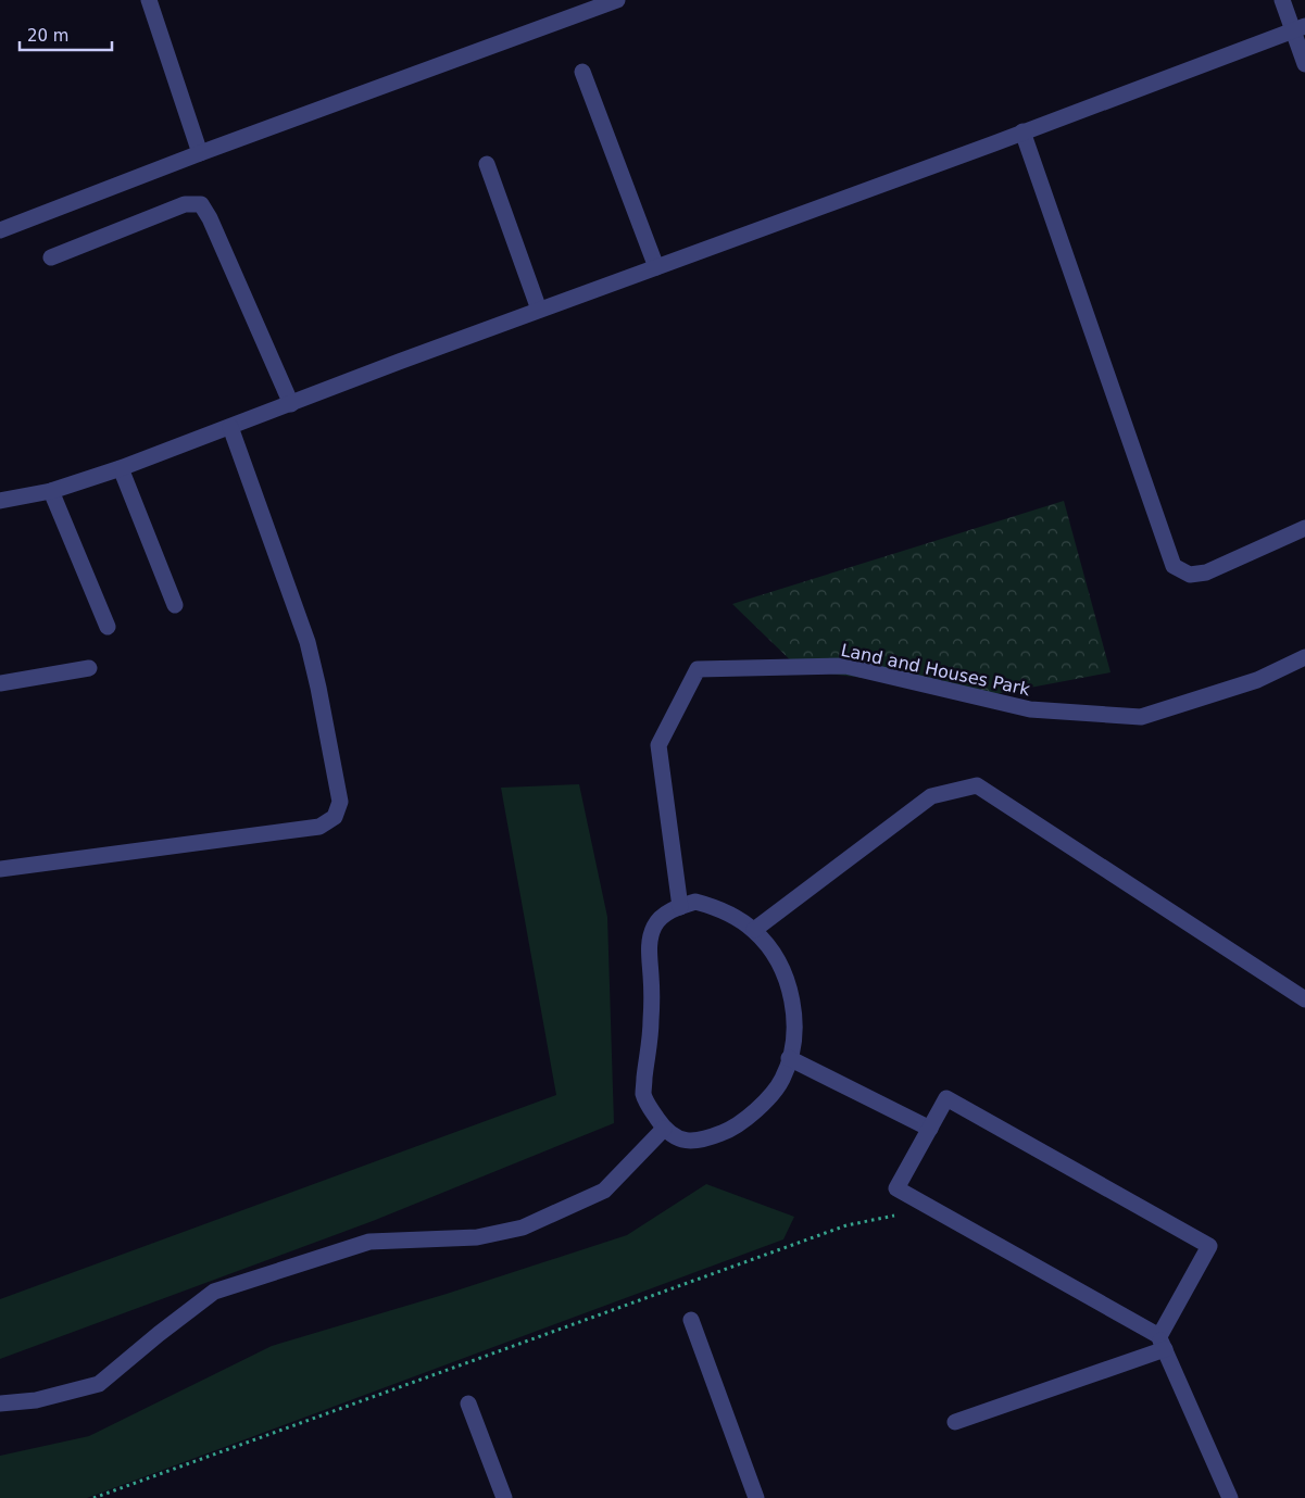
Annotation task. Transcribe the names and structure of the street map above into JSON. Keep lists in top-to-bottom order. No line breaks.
{"streets":{"street":["Land and Houses Park"]},"scale_bar":"20 m"}
